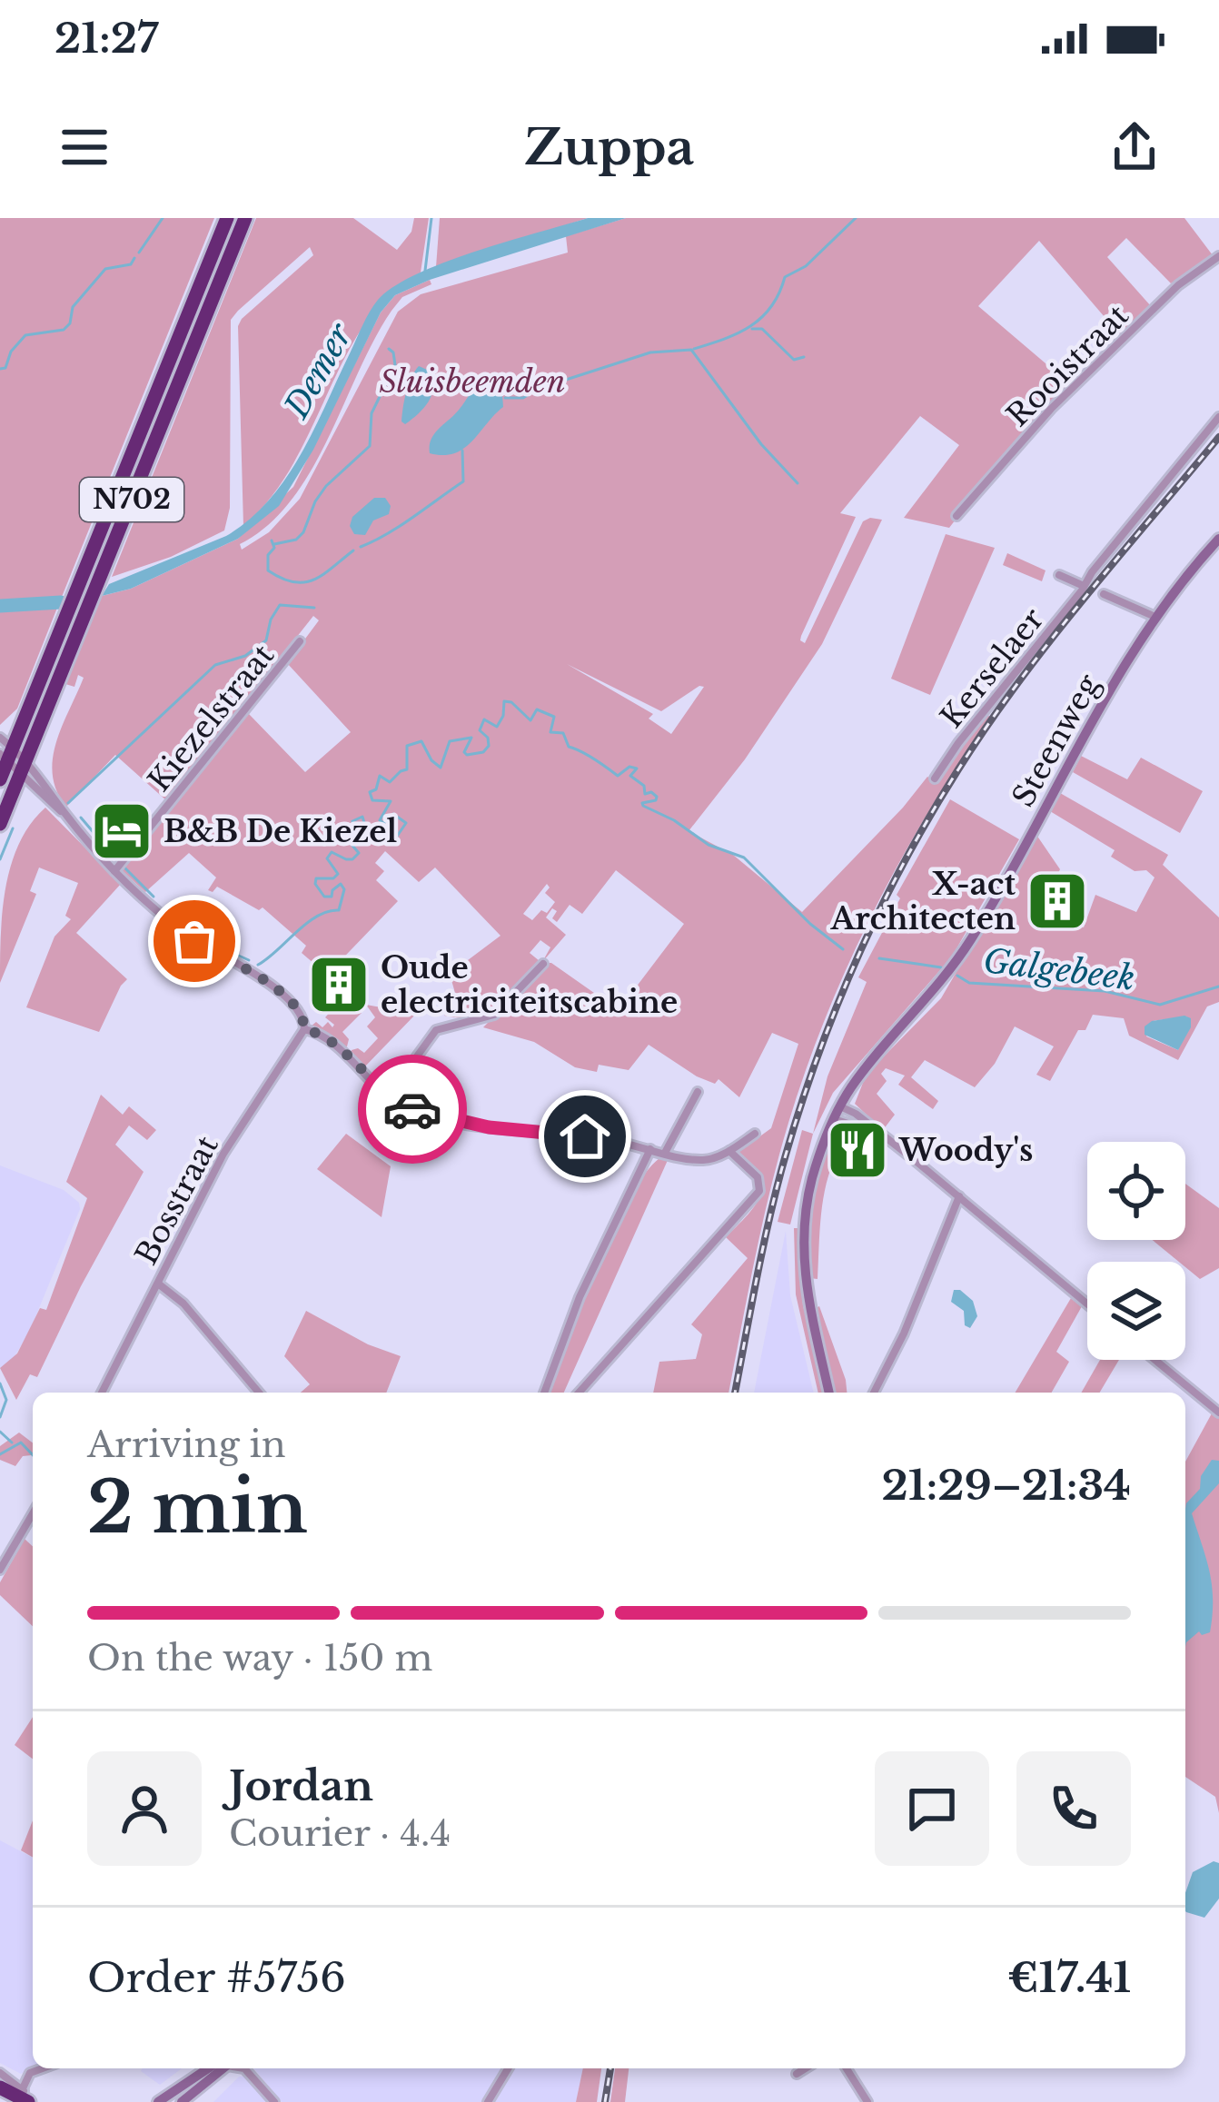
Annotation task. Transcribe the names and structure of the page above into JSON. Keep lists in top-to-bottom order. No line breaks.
{"streets":{"highway":["N702"],"main road":["Steenweg"],"street":["Rooistraat","Kerselaer","Kiezelstraat","Bosstraat"]},"water":["Demer","Galgebeek"],"parks":["Sluisbeemden"],"places":{"hotel":["B&B De Kiezel"],"building":["X-act Architecten","Oude electriciteitscabine"],"restaurant":["Woody's"]},"page":{"status":"21:27","header":"Zuppa","heading":["2 min","Arriving in","21:29–21:34"],"panel":["Jordan","Courier · 4.4","Order #5756","€17.41"],"bar":"On the way · 150 m"}}
